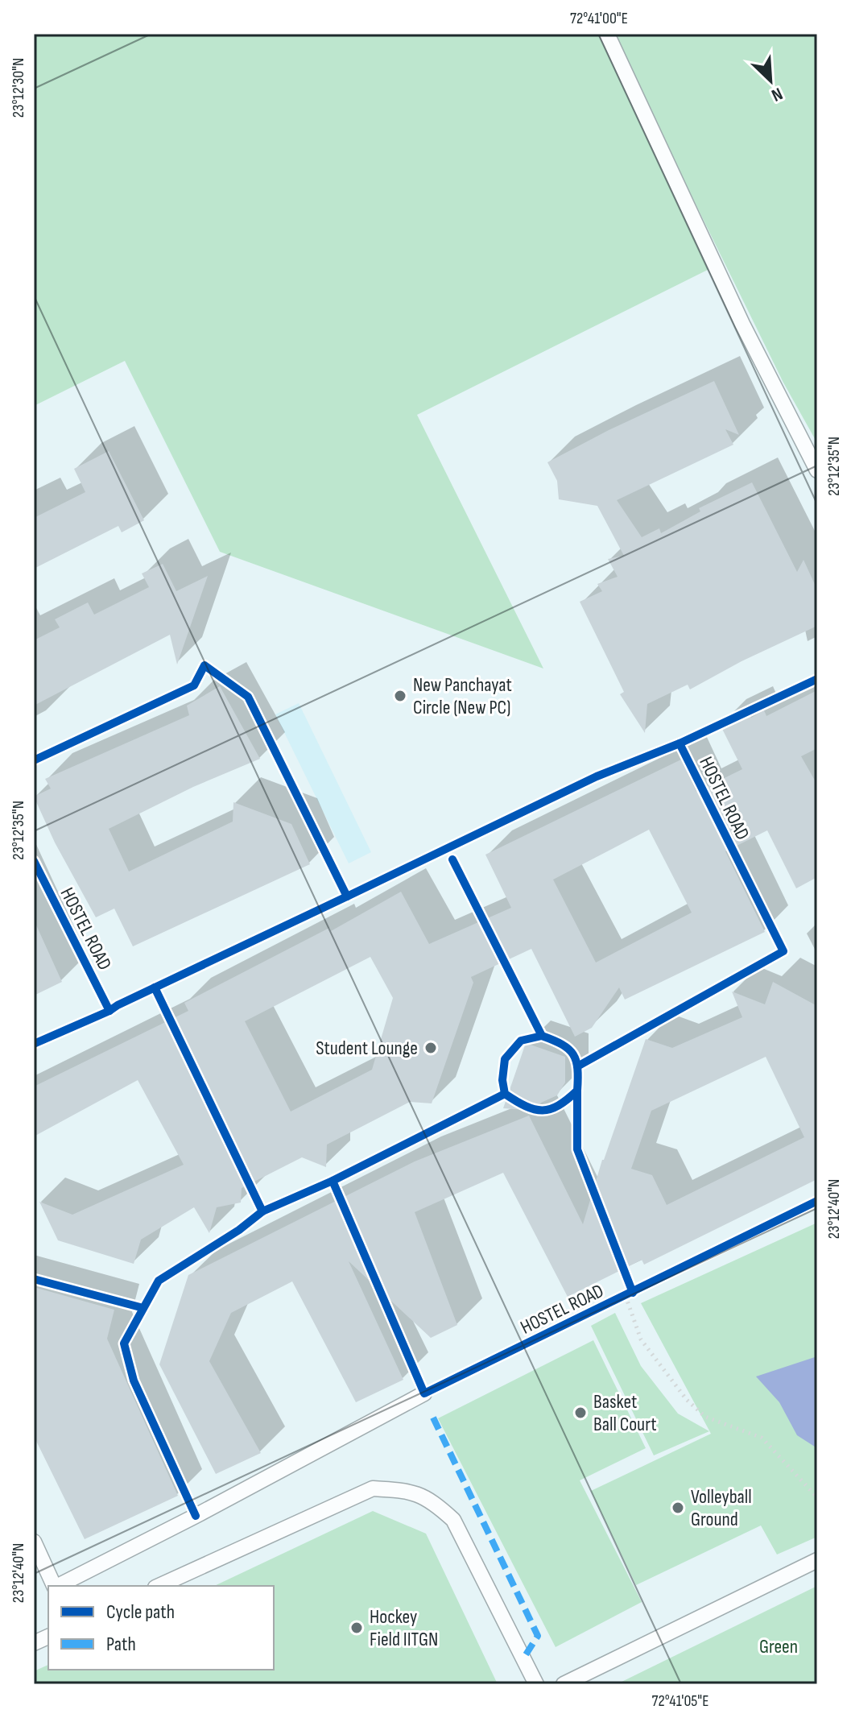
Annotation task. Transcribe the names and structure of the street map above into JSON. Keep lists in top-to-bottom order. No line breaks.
{"streets":{"cycle path":["HOSTEL ROAD"]},"parks":["Green"],"places":["New Panchayat Circle (New PC)","Student Lounge","Basket Ball Court","Volleyball Ground","Hockey Field IITGN"],"legend":["Cycle path","Path"],"north":"bottom right","coordinates":["72°41'00\"E","23°12'30\"N","23°12'35\"N","23°12'40\"N","72°41'05\"E"]}
